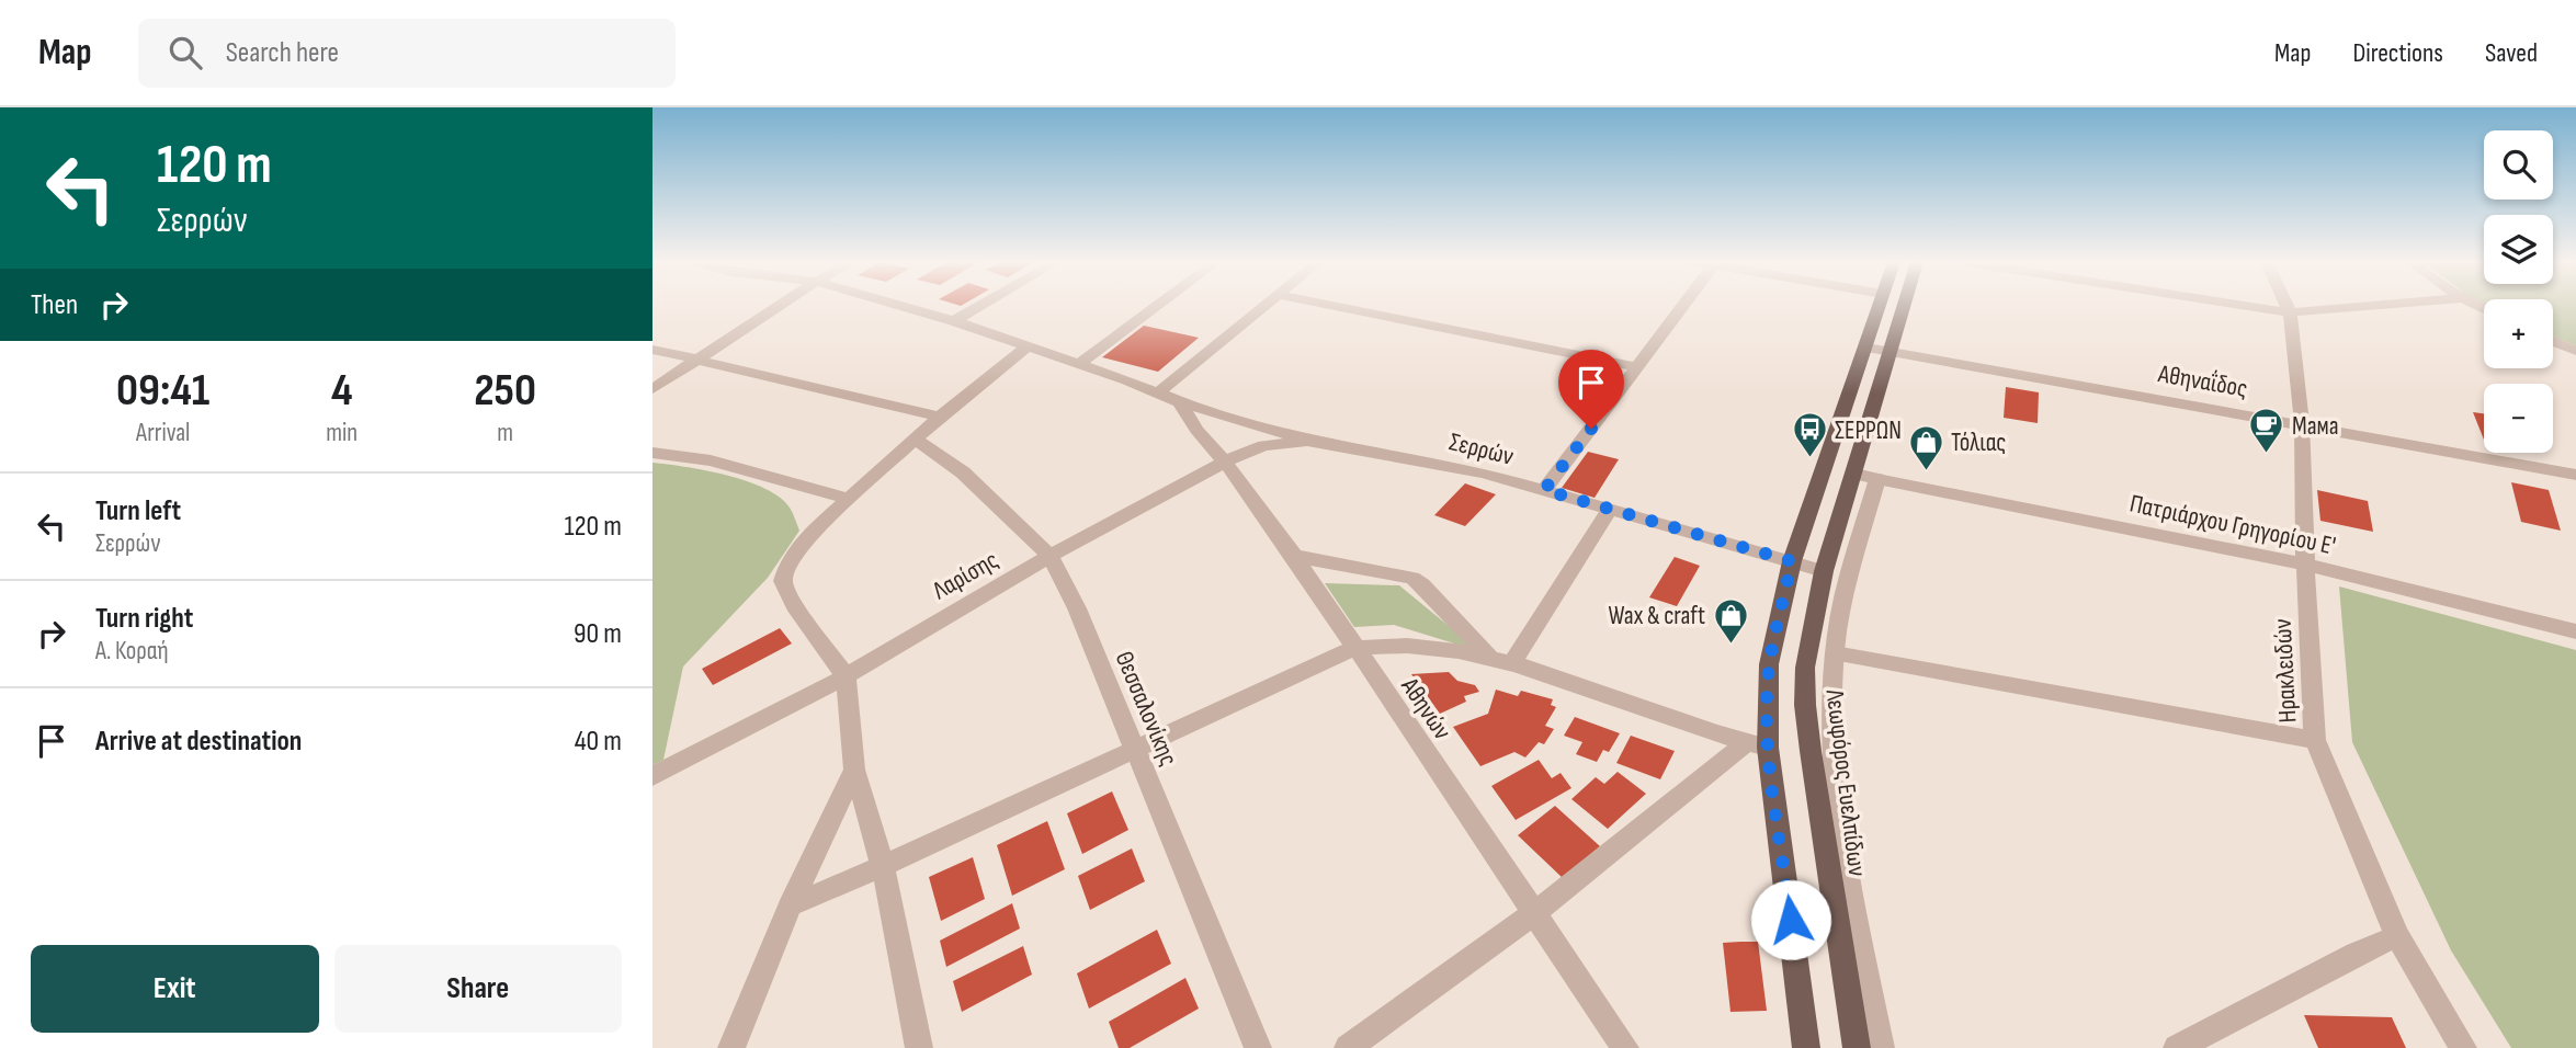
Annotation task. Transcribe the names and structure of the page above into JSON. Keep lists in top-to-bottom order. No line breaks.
{"streets":{"main road":["Λεωφόρος Ευελπίδων"],"street":["Αθηναΐδος","Σερρών","Πατριάρχου Γρηγορίου Ε'","Λαρίσης","Ηρακλειδών","Θεσσαλονίκης","Αθηνών"]},"crossings":[["Αθηναΐδος","Ηρακλειδών"],["Αθηναΐδος","Λεωφόρος Ευελπίδων"],["Σερρών","Λαρίσης"],["Σερρών","Αθηνών"],["Σερρών","Λεωφόρος Ευελπίδων"],["Πατριάρχου Γρηγορίου Ε'","Ηρακλειδών"],["Πατριάρχου Γρηγορίου Ε'","Λεωφόρος Ευελπίδων"],["Λαρίσης","Θεσσαλονίκης"],["Λαρίσης","Αθηνών"]],"places":{"cafe":["Мама"],"bus stop":["ΣΕΡΡΩΝ"],"shop":["Τόλιας","Wax & craft"]},"page":{"header":"Map","search":"Search here","nav":["Map","Directions","Saved"],"turn":["120 m","Σερρών"],"map_buttons":["+","−"],"then":"Then","eta":["09:41","Arrival","4","min","250","m"],"list":[{"name":"Turn left","note":"Σερρών","value":"120 m"},{"name":"Turn right","note":"Α. Κοραή","value":"90 m"},{"name":"Arrive at destination","value":"40 m"}],"buttons":["Exit","Share"]}}
